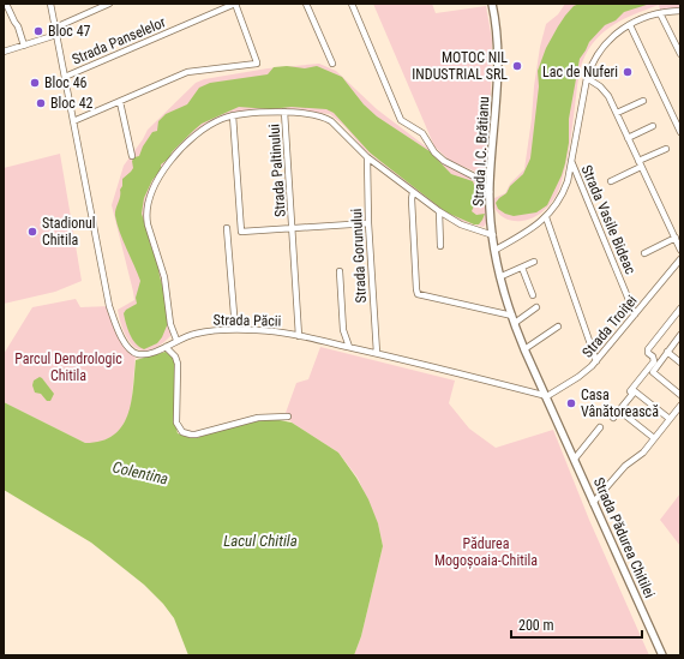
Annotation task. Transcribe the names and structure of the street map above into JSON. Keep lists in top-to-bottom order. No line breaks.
{"streets":{"main road":["Strada I.C. Brătianu","Strada Pădurea Chitilei"],"street":["Strada Panselelor","Strada Paltinului","Strada Vasile Bideac","Strada Gorunului","Strada Păcii","Strada Troiței"]},"crossings":[["Strada Panselelor","Strada Păcii"],["Strada I.C. Brătianu","Strada Păcii"],["Strada I.C. Brătianu","Strada Troiței"],["Strada I.C. Brătianu","Strada Pădurea Chitilei"],["Strada Paltinului","Strada Păcii"],["Strada Vasile Bideac","Strada Troiței"],["Strada Gorunului","Strada Păcii"],["Strada Păcii","Strada Troiței"]],"water":["Colentina","Lacul Chitila"],"parks":["Parcul Dendrologic Chitila","Pădurea Mogoșoaia-Chitila"],"places":["Bloc 47","MOTOC NIL INDUSTRIAL SRL","Lac de Nuferi","Bloc 46","Bloc 42","Stadionul Chitila","Casa Vânătorească"],"scale_bar":"200 m"}
